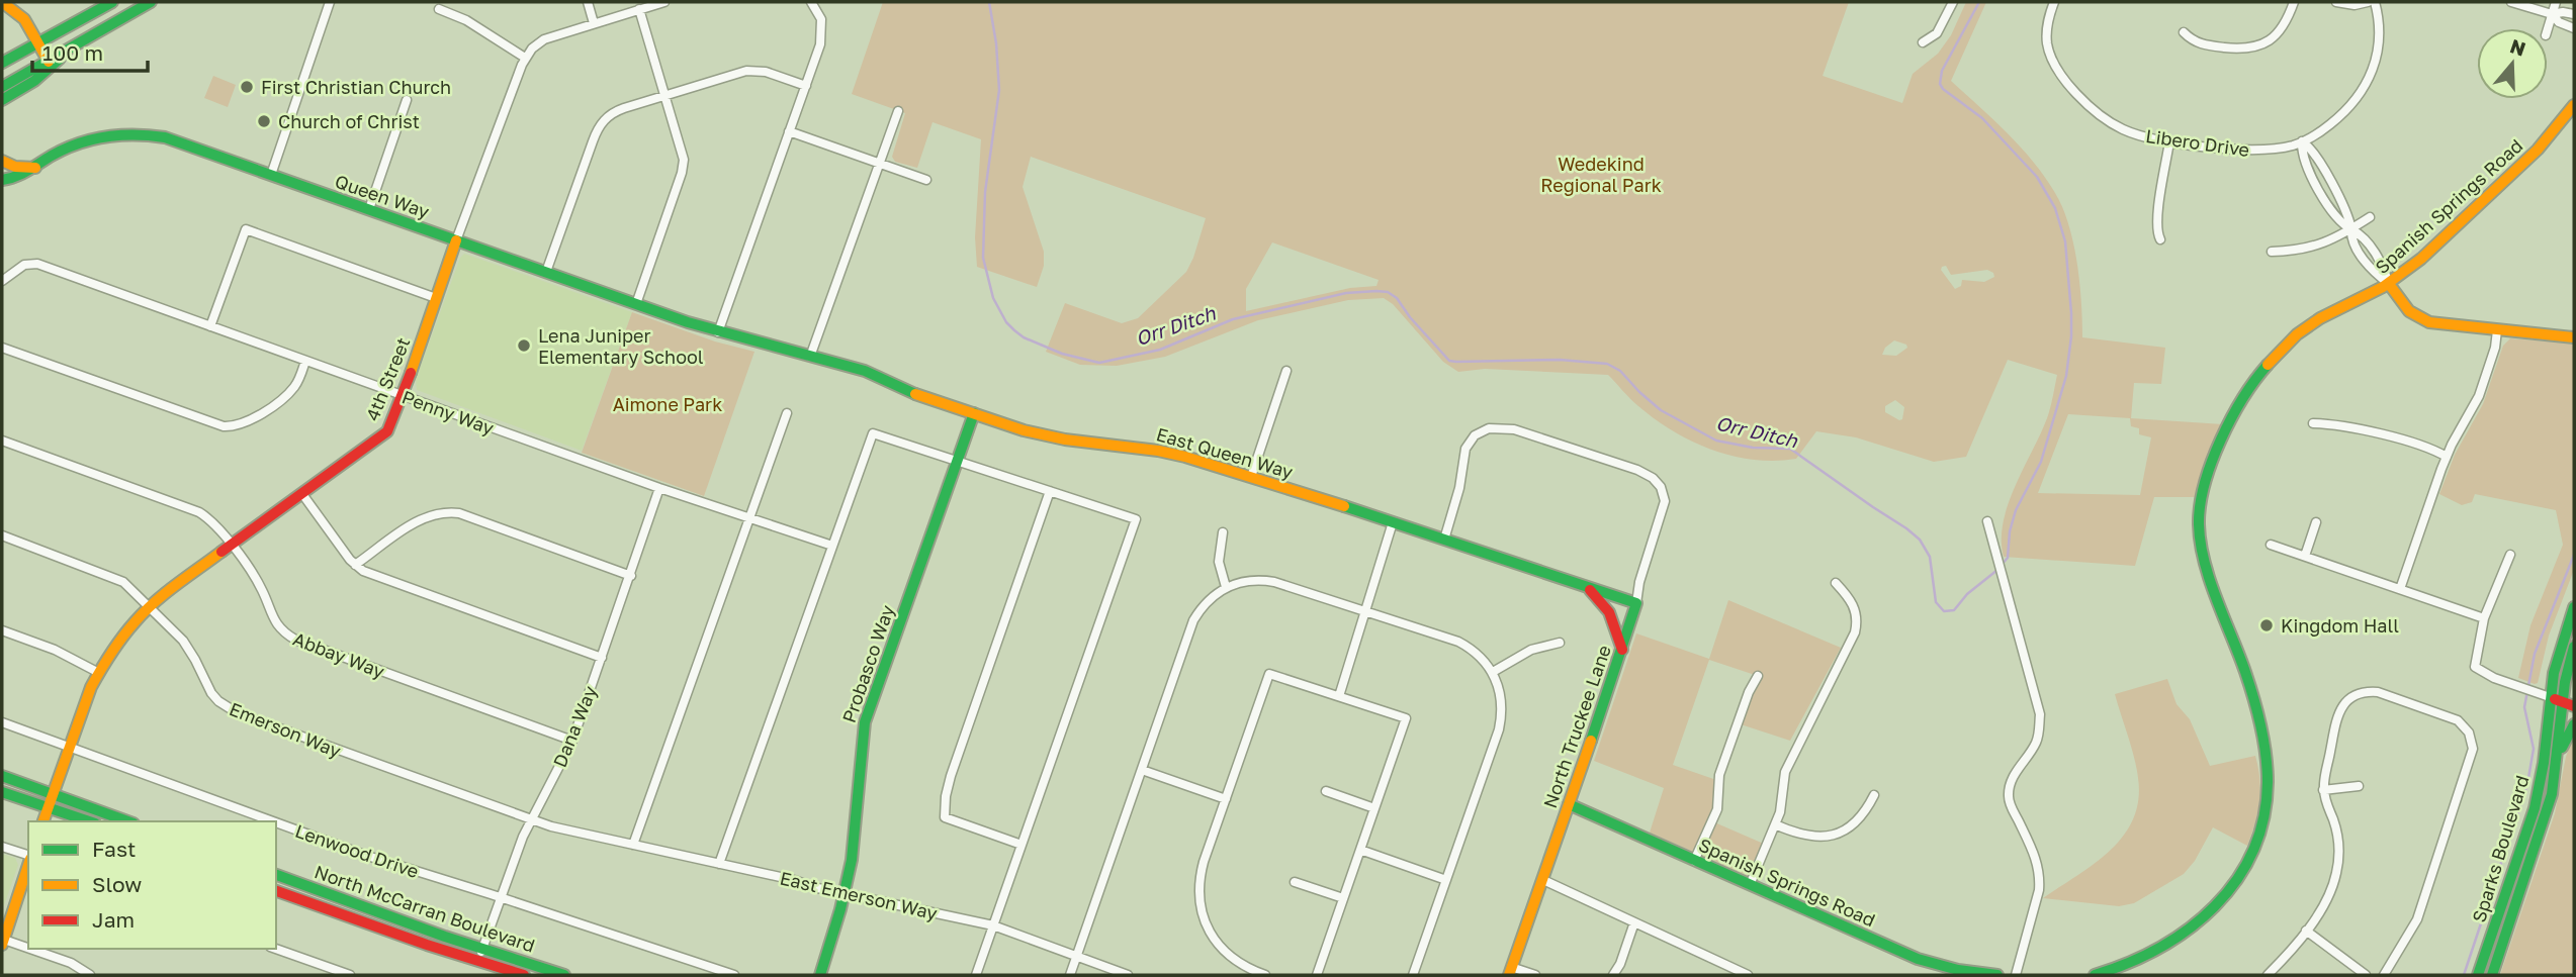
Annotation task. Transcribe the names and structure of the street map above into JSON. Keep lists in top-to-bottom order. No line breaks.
{"streets":{"street":["Libero Drive","Queen Way","Spanish Springs Road","4th Street","Penny Way","East Queen Way","Abbay Way","Probasco Way","Dana Way","North Truckee Lane","Emerson Way","Sparks Boulevard","Lenwood Drive","East Emerson Way","North McCarran Boulevard"]},"crossings":[["Queen Way","4th Street"],["Queen Way","East Queen Way"],["Spanish Springs Road","North Truckee Lane"],["4th Street","Penny Way"],["4th Street","Abbay Way"],["4th Street","Emerson Way"],["4th Street","Lenwood Drive"],["Penny Way","Dana Way"],["East Queen Way","Probasco Way"],["East Queen Way","North Truckee Lane"],["Abbay Way","Dana Way"],["Probasco Way","East Emerson Way"],["Dana Way","Emerson Way"],["Dana Way","Lenwood Drive"],["Dana Way","North McCarran Boulevard"],["Emerson Way","East Emerson Way"]],"water":["Orr Ditch"],"parks":["Wedekind Regional Park","Aimone Park"],"places":["First Christian Church","Church of Christ","Lena Juniper Elementary School","Kingdom Hall"],"legend":["Fast","Slow","Jam"],"scale_bar":"100 m","north":"top"}
